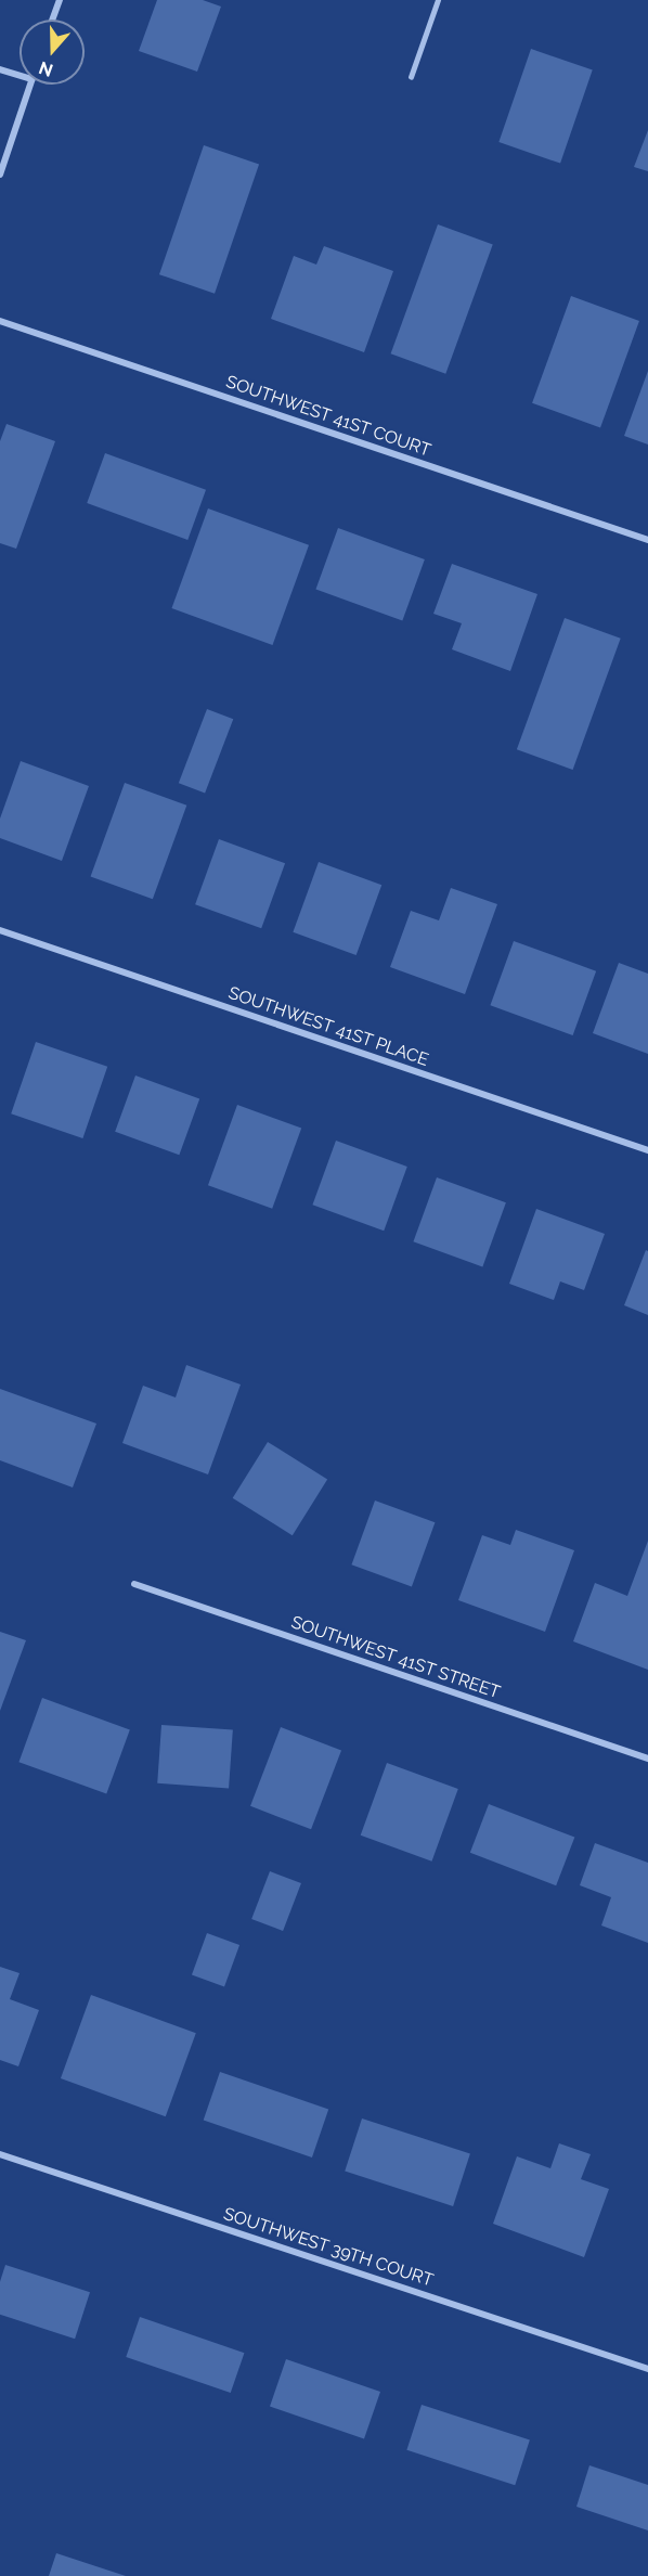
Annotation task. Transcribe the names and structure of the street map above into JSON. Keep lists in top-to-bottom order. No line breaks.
{"streets":{"street":["SOUTHWEST 41ST COURT","SOUTHWEST 41ST PLACE","SOUTHWEST 41ST STREET","SOUTHWEST 39TH COURT"]},"north":"bottom"}
